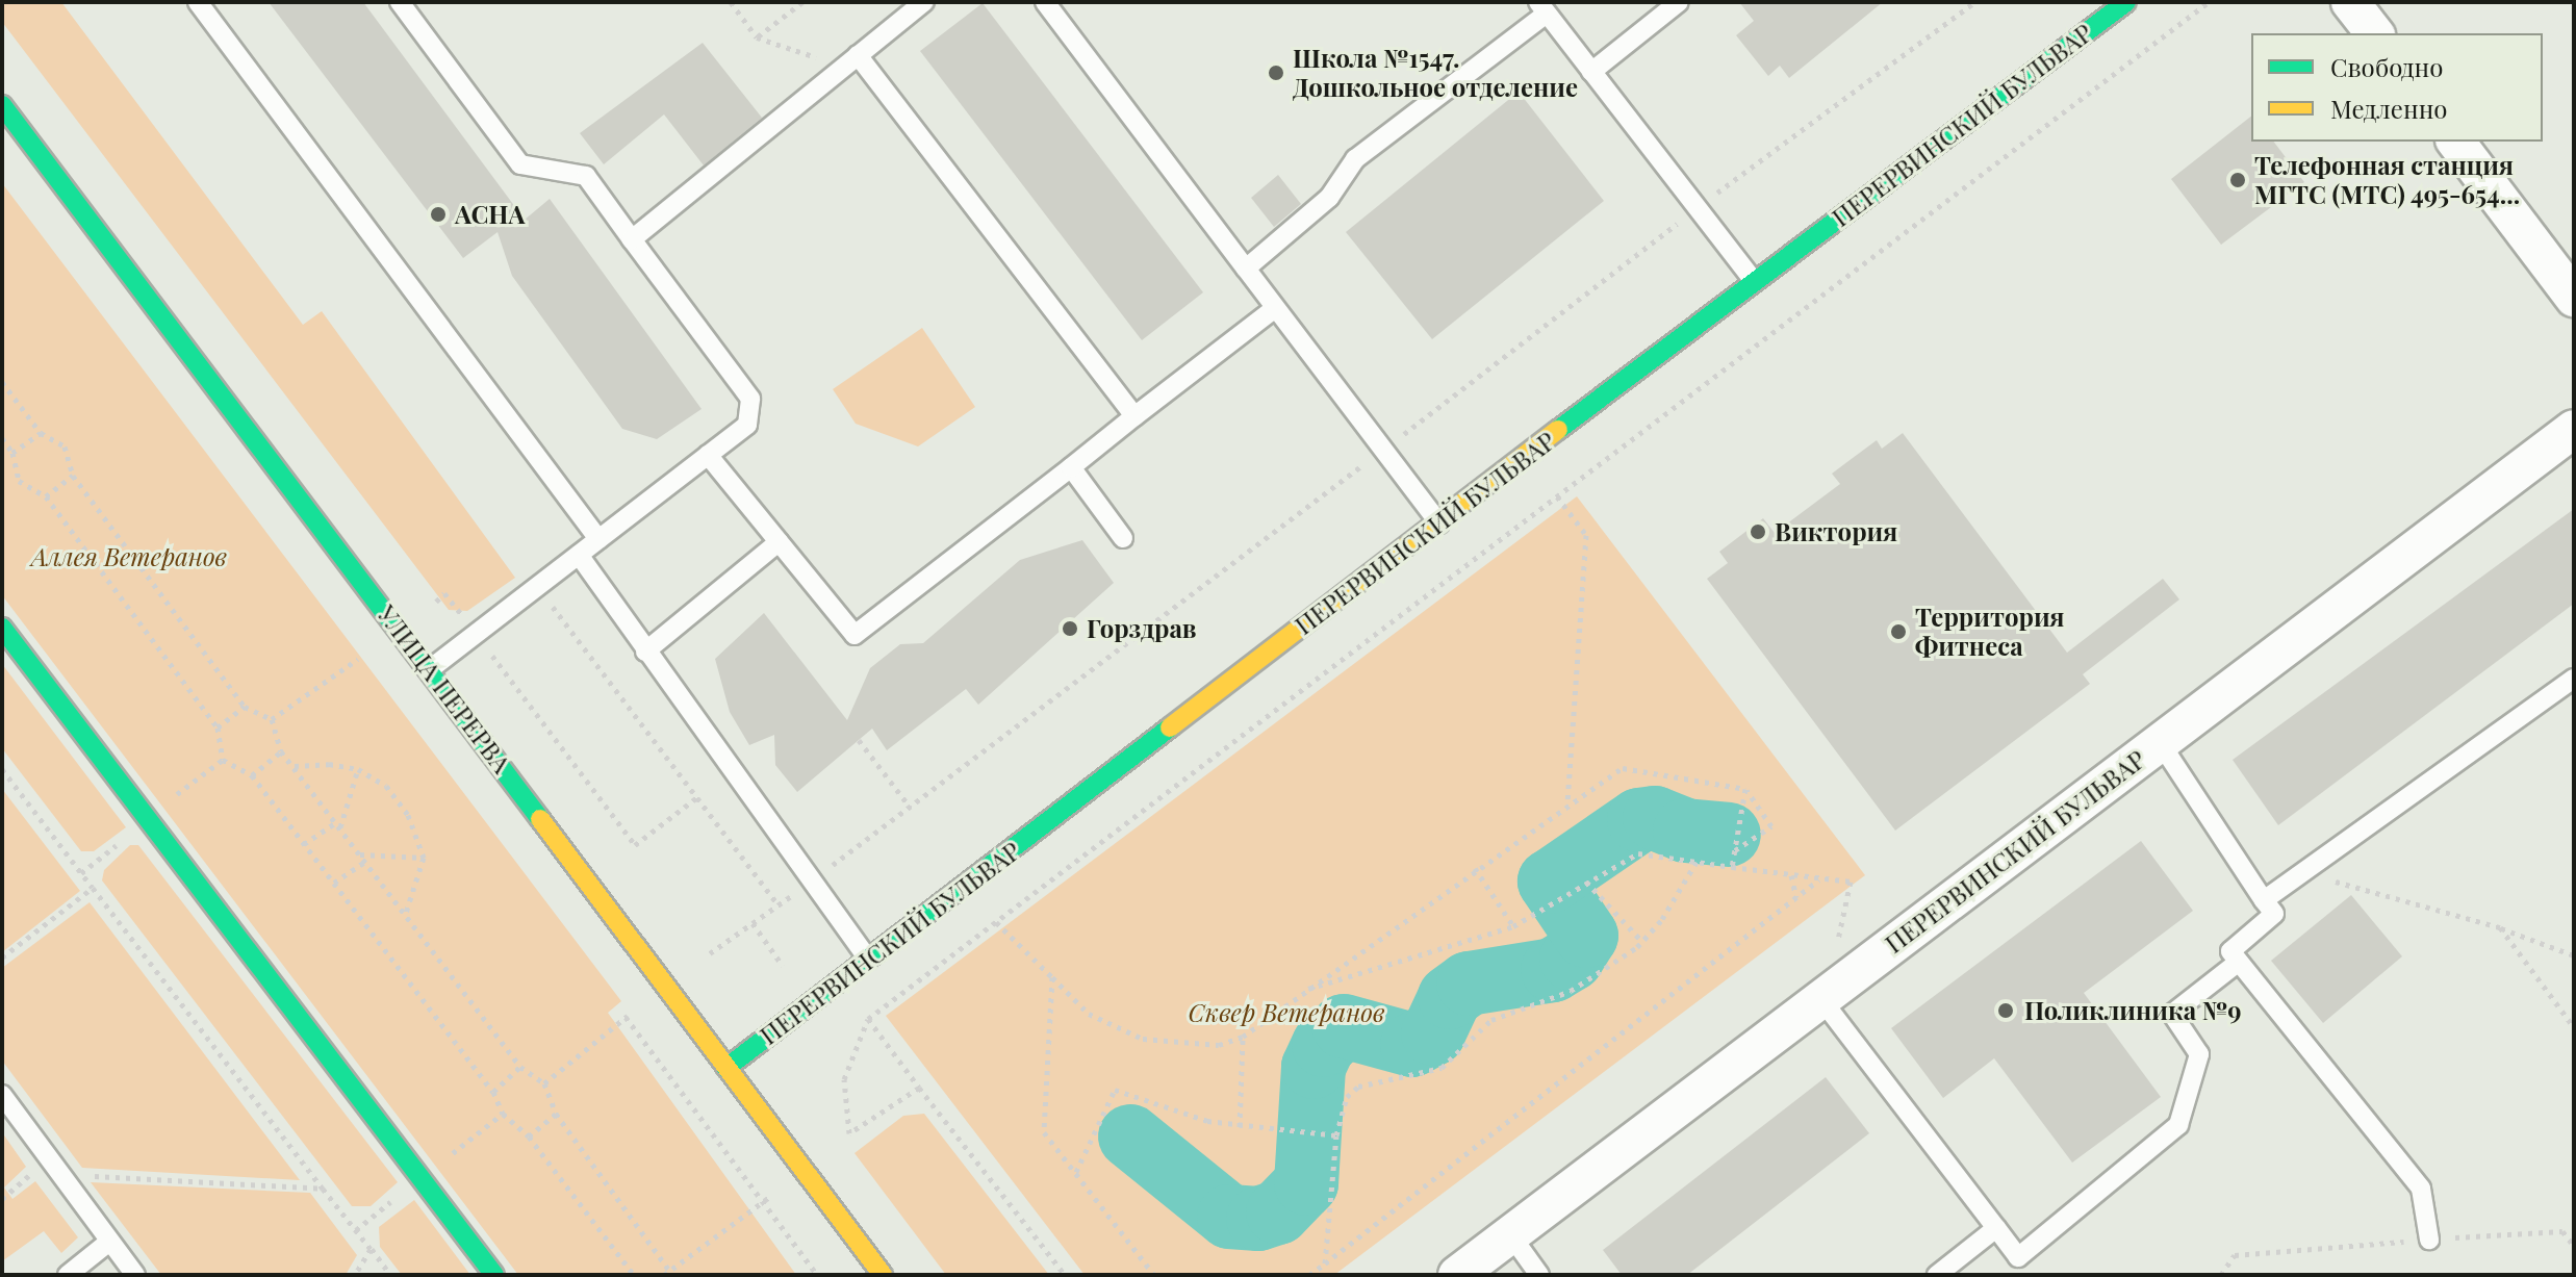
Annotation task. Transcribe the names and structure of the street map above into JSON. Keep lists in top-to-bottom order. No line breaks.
{"streets":{"street":["ПЕРЕРВИНСКИЙ БУЛЬВАР","УЛИЦА ПЕРЕРВА"]},"crossings":[["ПЕРЕРВИНСКИЙ БУЛЬВАР","УЛИЦА ПЕРЕРВА"]],"parks":["Аллея Ветеранов","Сквер Ветеранов"],"places":["Школа №1547. Дошкольное отделение","Телефонная станция МГТС (МТС) 495-654...","АСНА","Виктория","Горздрав","Территория Фитнеса","Поликлиника №9"],"legend":["Свободно","Медленно"]}
